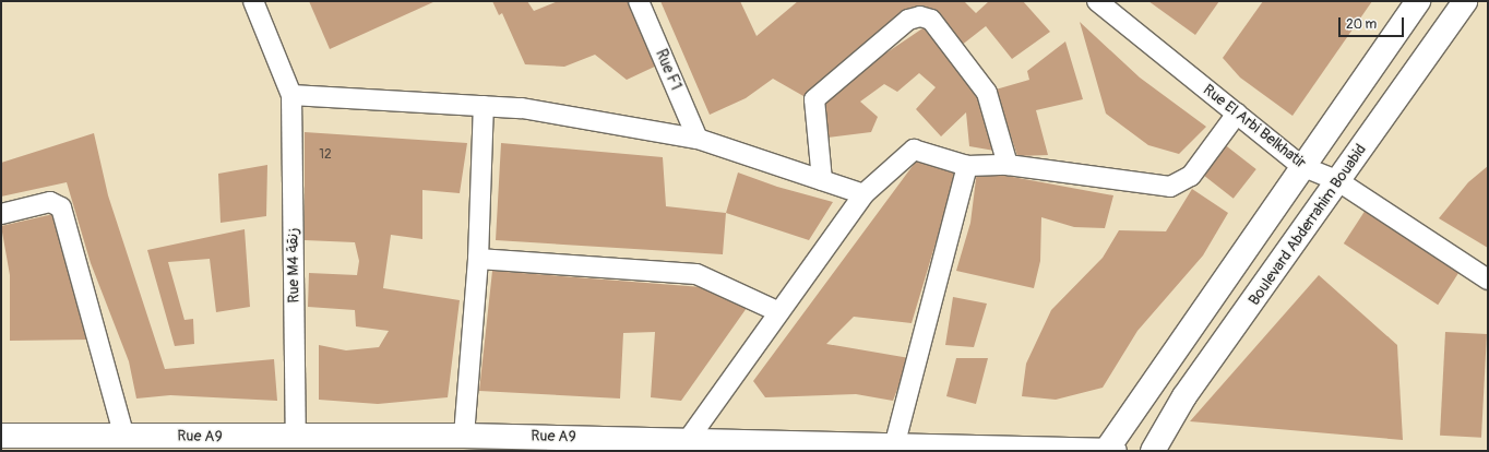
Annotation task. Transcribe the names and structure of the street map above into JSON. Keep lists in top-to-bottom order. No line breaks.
{"streets":{"street":["Rue F1","Rue El Arbi Belkhatir","Boulevard Abderrahim Bouabid","Rue M4 زنقة","Rue A9"]},"crossings":[["Rue El Arbi Belkhatir","Boulevard Abderrahim Bouabid"],["Rue M4 زنقة","Rue A9"]],"house_numbers":["12"],"scale_bar":"20 m"}
